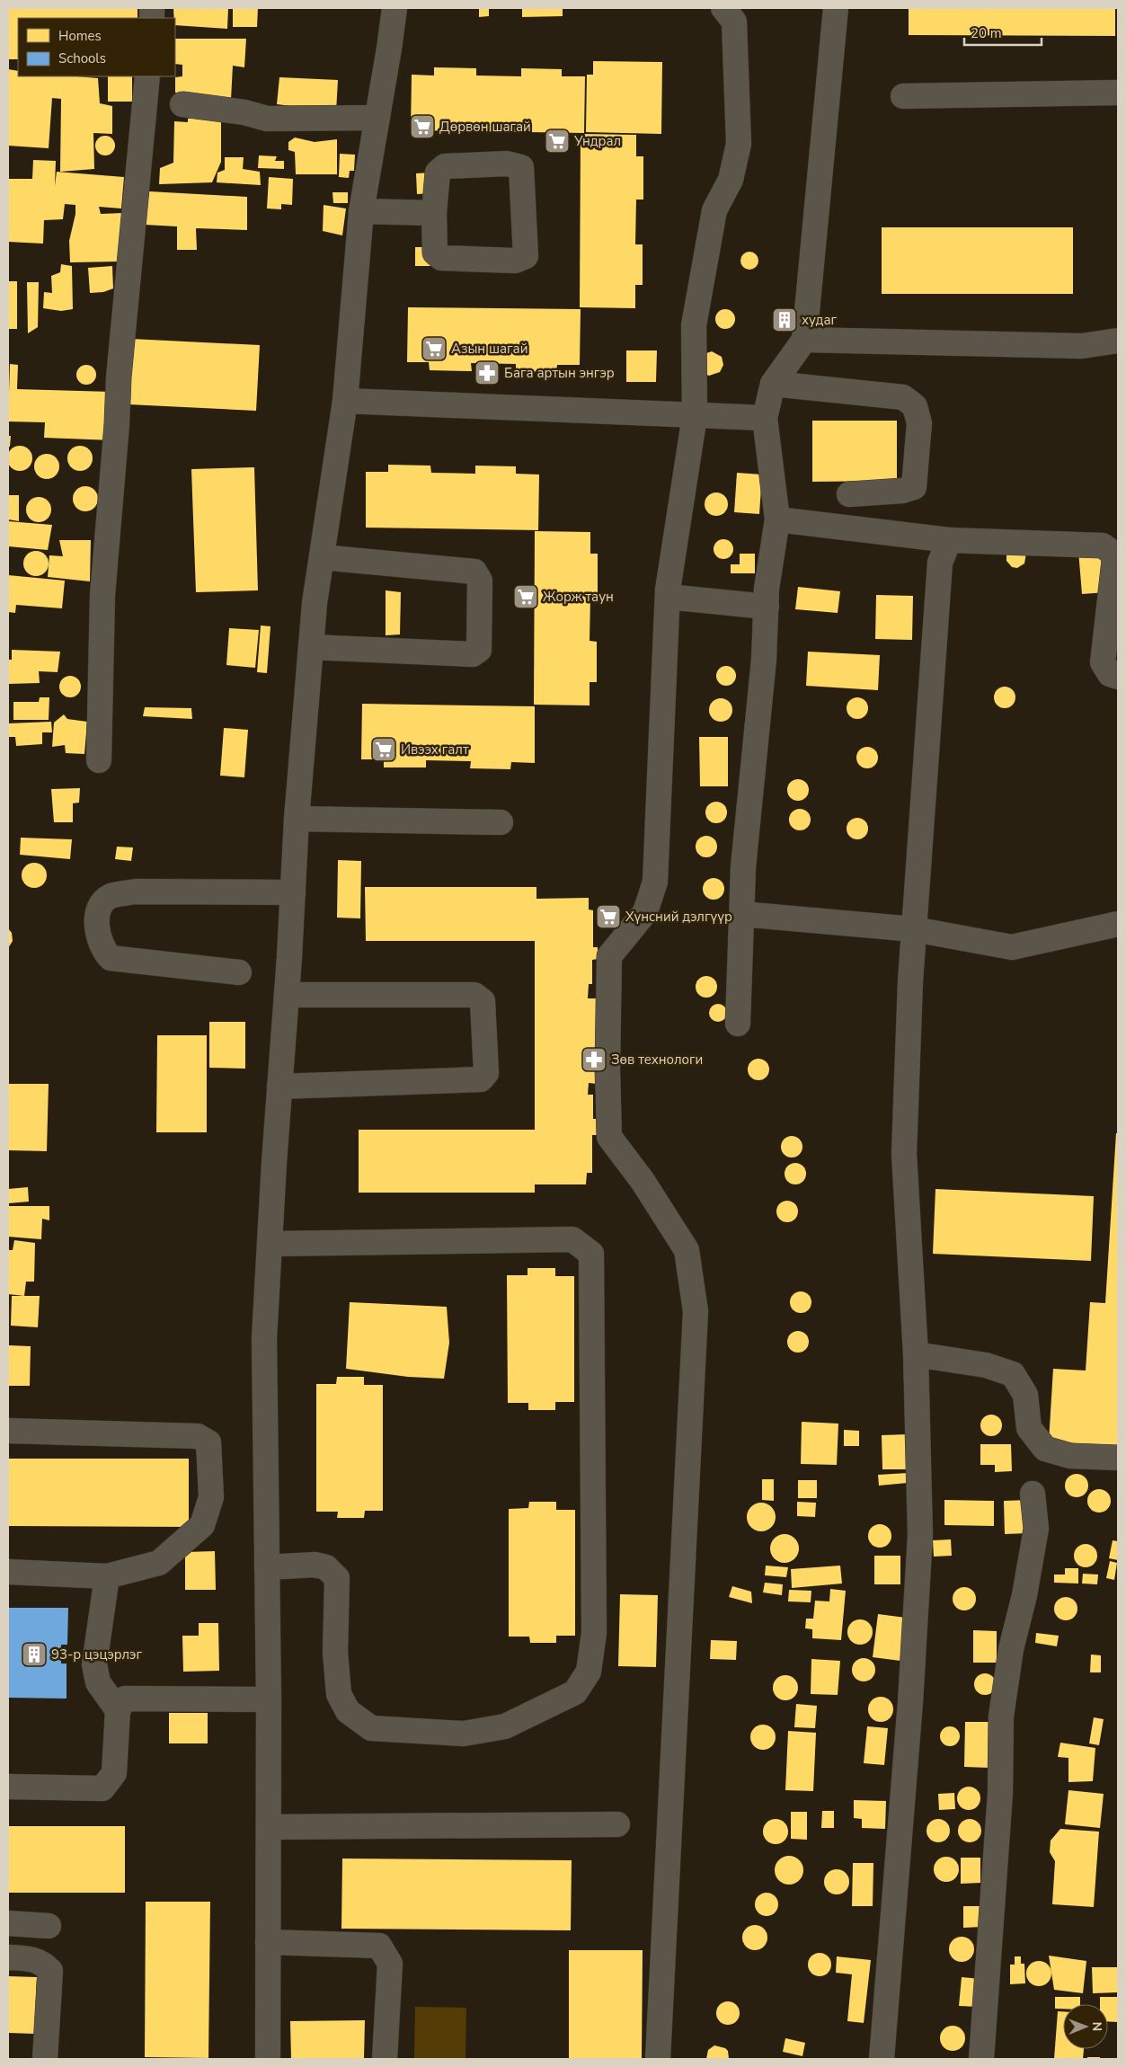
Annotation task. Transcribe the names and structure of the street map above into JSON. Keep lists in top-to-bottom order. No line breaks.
{"places":{"supermarket":["Дөрвөн шагай","Ундрал","Азын шагай","Жорж таун","Ивээх галт","Хүнсний дэлгүүр"],"building":["худаг","93-р цэцэрлэг"],"pharmacy":["Бага артын энгэр","Зөв технологи"]},"legend":["Homes","Schools"],"scale_bar":"20 m","north":"right"}
